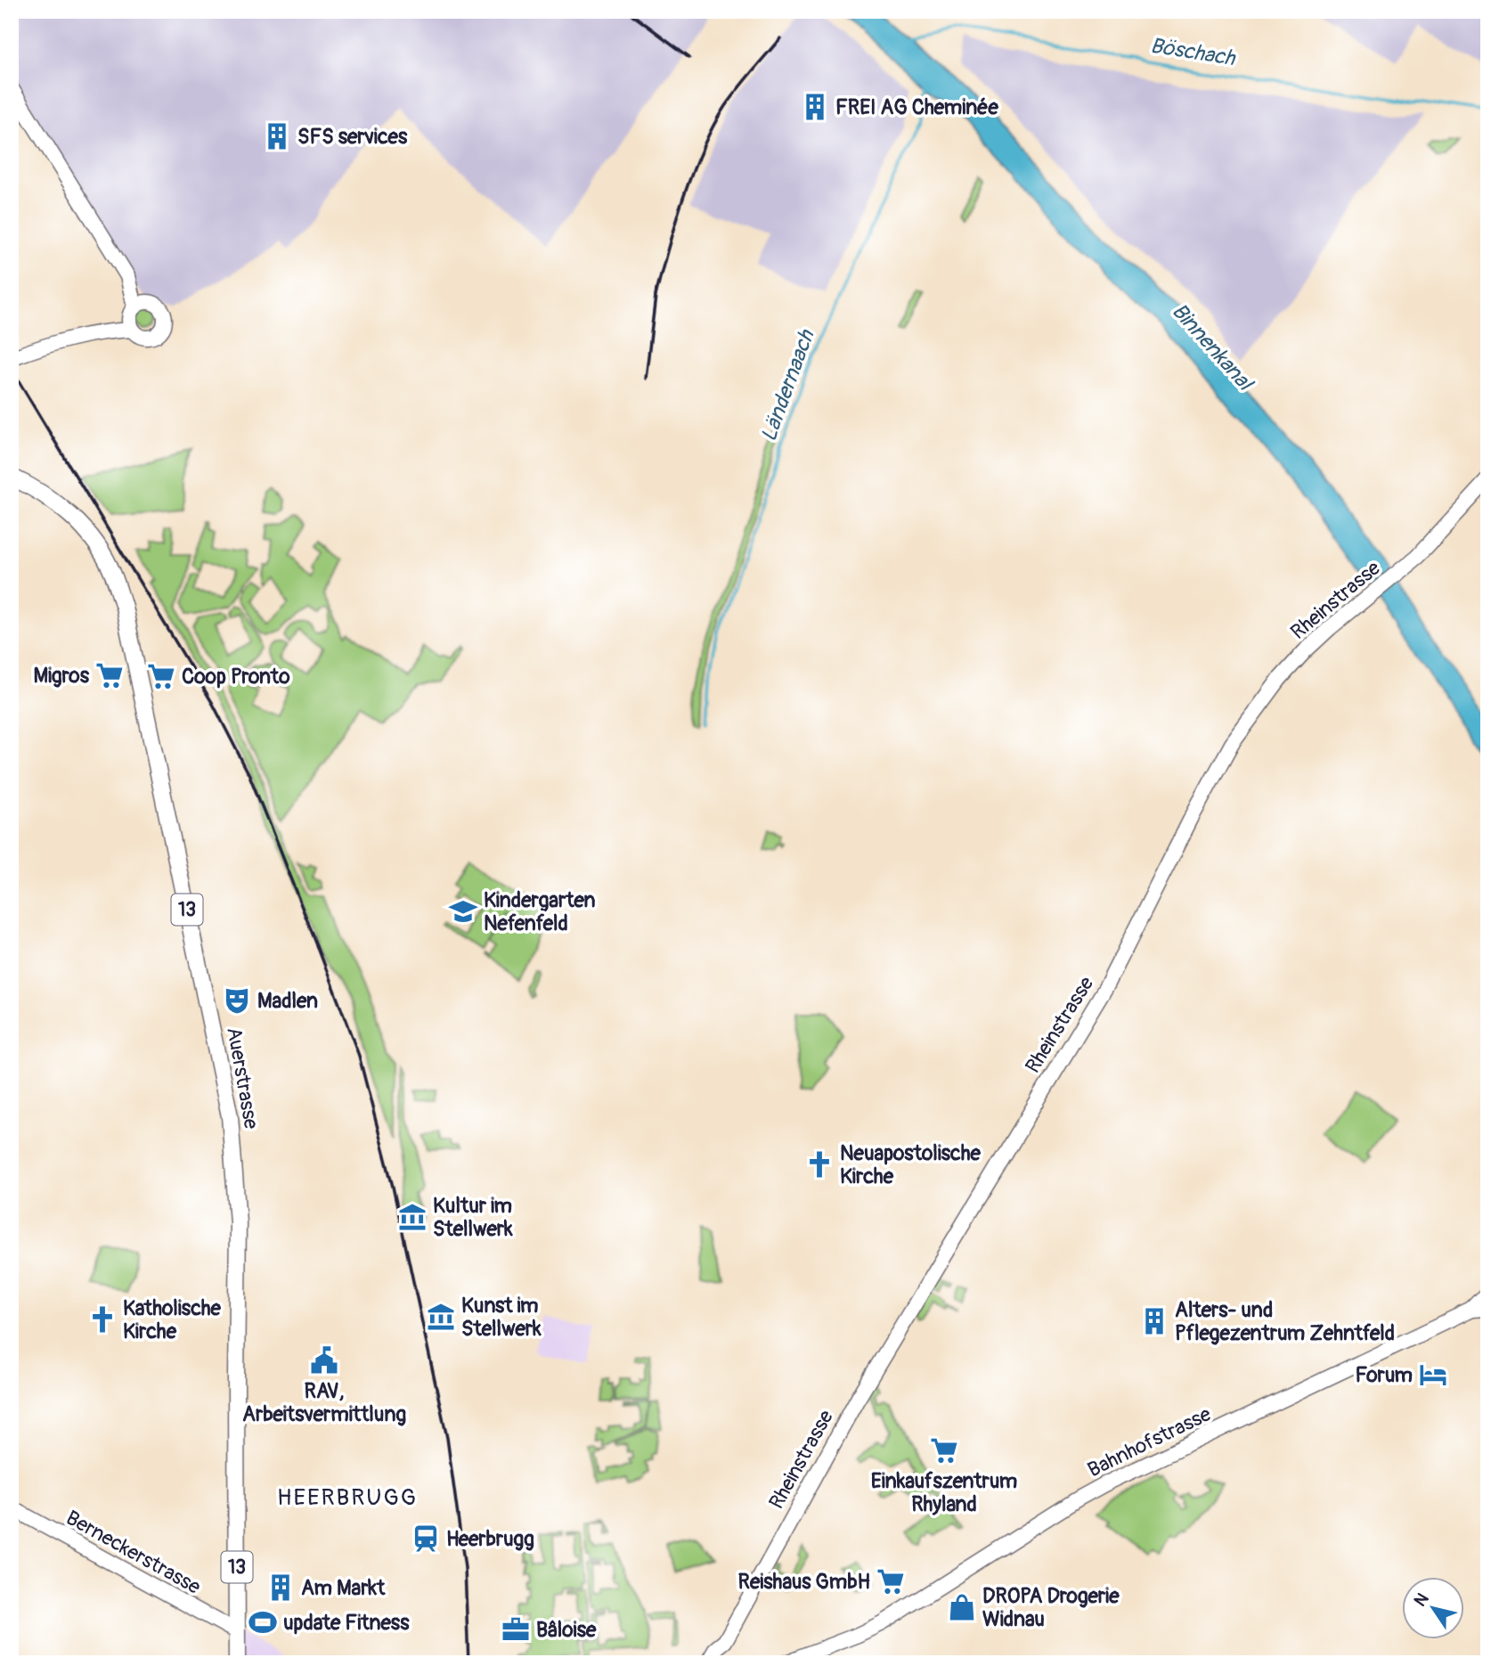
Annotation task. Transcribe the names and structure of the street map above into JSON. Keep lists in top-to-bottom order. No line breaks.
{"streets":{"main road":["13","Auerstrasse"],"street":["Rheinstrasse","Bahnhofstrasse","Berneckerstrasse"]},"crossings":[["13","Auerstrasse"],["13","Berneckerstrasse"],["Auerstrasse","Berneckerstrasse"]],"districts":["HEERBRUGG"],"water":["Böschach","Binnenkanal","Ländernaach"],"places":{"building":["FREI AG Cheminée","SFS services","Alters- und Pflegezentrum Zehntfeld","Am Markt"],"supermarket":["Migros","Coop Pronto","Einkaufszentrum Rhyland","Reishaus GmbH"],"school or university":["Kindergarten Nefenfeld"],"theatre":["Madlen"],"church":["Neuapostolische Kirche","Katholische Kirche"],"museum":["Kultur im Stellwerk","Kunst im Stellwerk"],"public building":["RAV, Arbeitsvermittlung"],"hotel":["Forum"],"station":["Heerbrugg"],"shop":["DROPA Drogerie Widnau"],"sports":["update Fitness"],"office":["Bâloise"]},"north":"top left"}
